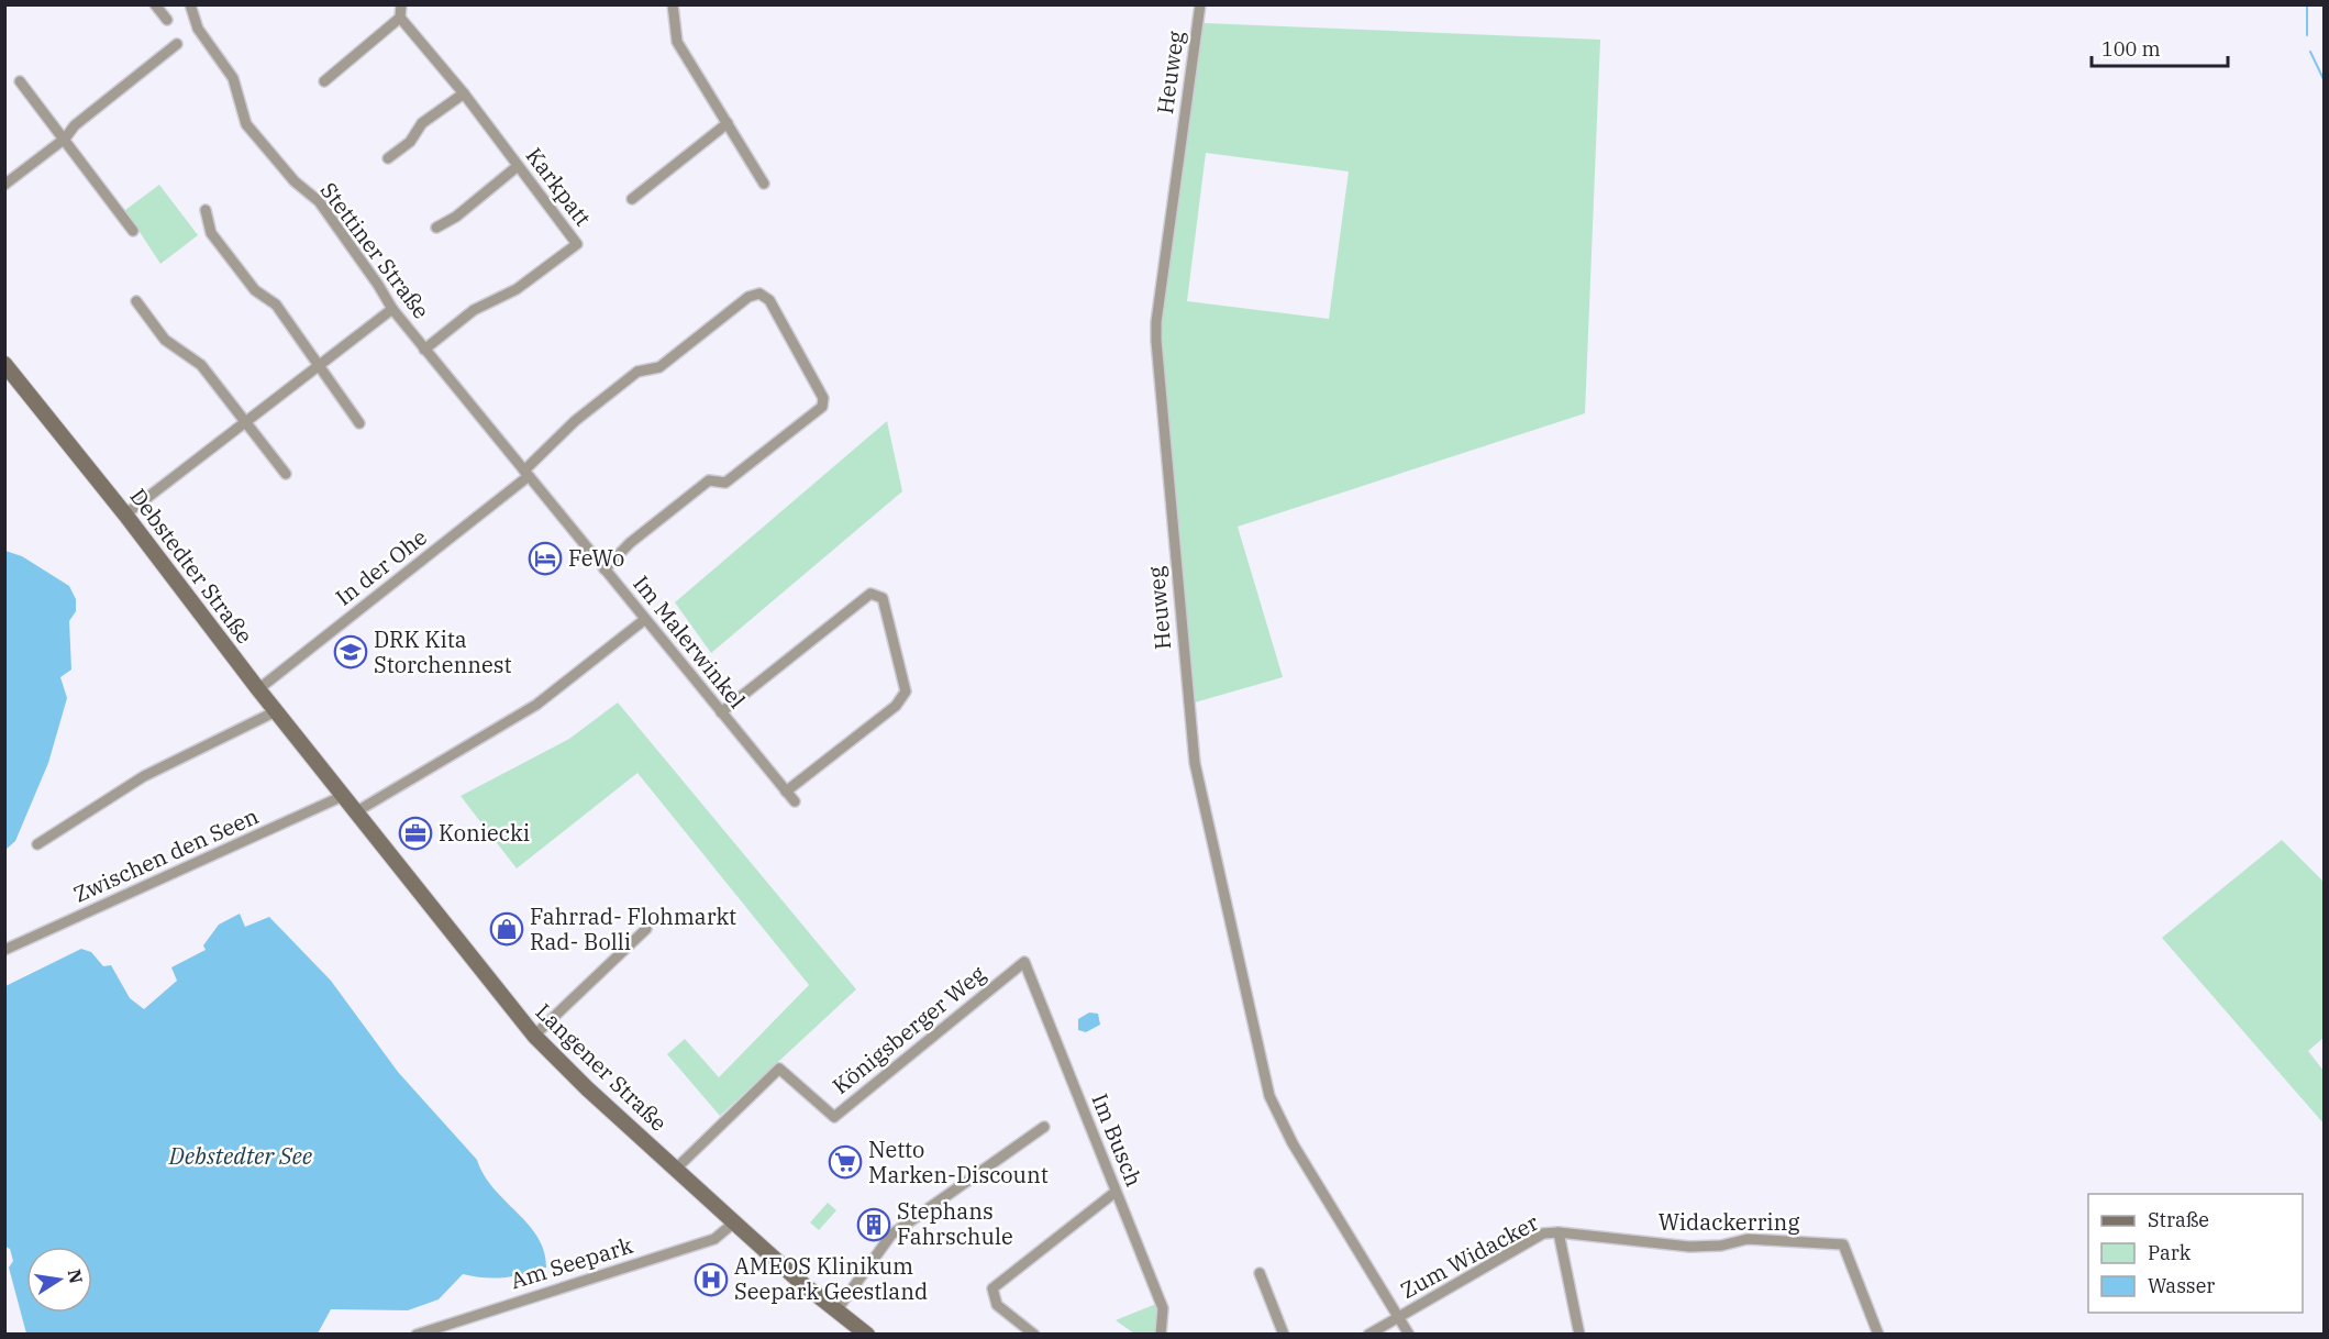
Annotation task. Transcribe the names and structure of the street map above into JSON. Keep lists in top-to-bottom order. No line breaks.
{"streets":{"main road":["Debstedter Straße","Langener Straße"],"street":["Heuweg","Karkpatt","Stettiner Straße","In der Ohe","Im Malerwinkel","Zwischen den Seen","Königsberger Weg","Im Busch","Widackerring","Zum Widacker","Am Seepark"]},"crossings":[["Heuweg","Zum Widacker"],["Karkpatt","Stettiner Straße"],["Stettiner Straße","In der Ohe"],["Stettiner Straße","Im Malerwinkel"],["Debstedter Straße","In der Ohe"],["Debstedter Straße","Zwischen den Seen"],["Debstedter Straße","Langener Straße"],["In der Ohe","Im Malerwinkel"],["Zwischen den Seen","Langener Straße"],["Königsberger Weg","Langener Straße"],["Königsberger Weg","Im Busch"],["Langener Straße","Am Seepark"],["Widackerring","Zum Widacker"]],"water":["Debstedter See"],"places":{"hotel":["FeWo"],"school or university":["DRK Kita Storchennest"],"office":["Koniecki"],"shop":["Fahrrad- Flohmarkt Rad- Bolli"],"supermarket":["Netto Marken-Discount"],"building":["Stephans Fahrschule"],"hospital":["AMEOS Klinikum Seepark Geestland"]},"legend":["Straße","Park","Wasser"],"scale_bar":"100 m","north":"right"}
